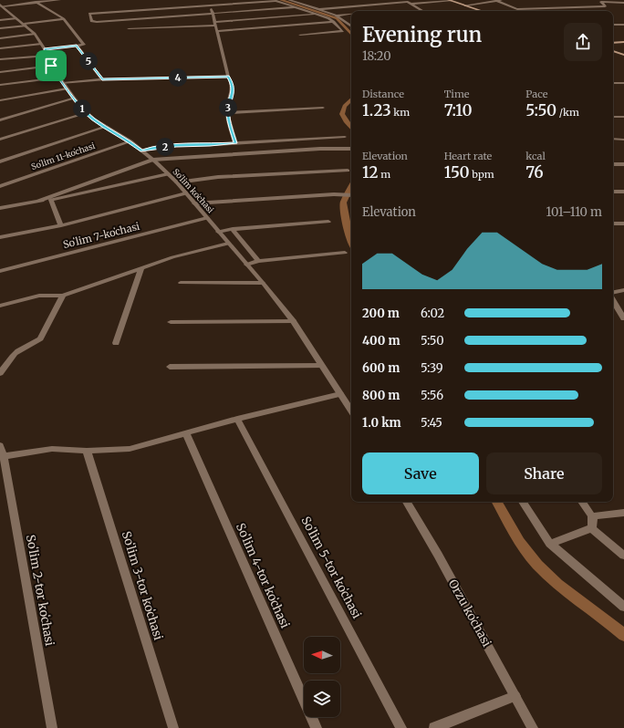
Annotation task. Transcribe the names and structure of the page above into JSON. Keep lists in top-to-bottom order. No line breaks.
{"streets":{"street":["Soʻlim 11-koʻchasi","Soʻlim koʻchasi","Soʻlim 7-koʻchasi","Soʻlim 5-tor koʻchasi","Soʻlim 4-tor koʻchasi","Soʻlim 3-tor koʻchasi","Soʻlim 2-tor koʻchasi","Orzu koʻchasi"]},"crossings":[["Soʻlim 11-koʻchasi","Soʻlim koʻchasi"],["Soʻlim koʻchasi","Soʻlim 7-koʻchasi"]],"north":"left","page":{"heading":["Evening run","18:20"],"pins":["5","4","3","1","2"],"stats":[["Distance","1.23 km"],["Time","7:10"],["Pace","5:50 /km"],["Elevation","12 m"],["Heart rate","150 bpm"],["kcal","76"]],"chart":["Elevation","101–110 m"],"list":[{"name":"200 m","note":"6:02"},{"name":"400 m","note":"5:50"},{"name":"600 m","note":"5:39"},{"name":"800 m","note":"5:56"},{"name":"1.0 km","note":"5:45"}],"buttons":["Save","Share"]}}
